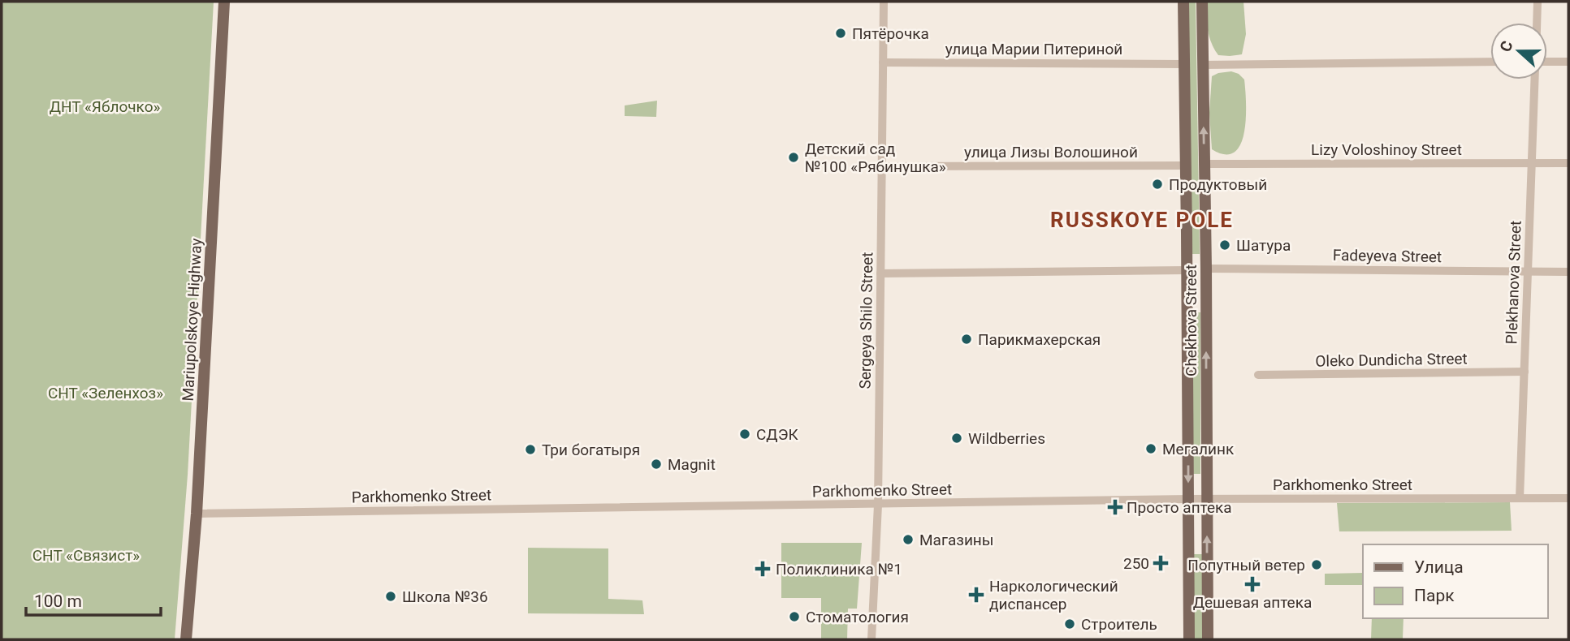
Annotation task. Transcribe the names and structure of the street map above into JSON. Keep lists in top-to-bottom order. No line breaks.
{"streets":{"main road":["Mariupolskoye Highway","Chekhova Street"],"street":["улица Марии Питериной","Lizy Voloshinoy Street","улица Лизы Волошиной","Fadeyeva Street","Plekhanova Street","Sergeya Shilo Street","Oleko Dundicha Street","Parkhomenko Street"]},"crossings":[["улица Марии Питериной","Sergeya Shilo Street"],["улица Марии Питериной","Chekhova Street"],["Lizy Voloshinoy Street","Plekhanova Street"],["Lizy Voloshinoy Street","Chekhova Street"],["улица Лизы Волошиной","Sergeya Shilo Street"],["улица Лизы Волошиной","Chekhova Street"],["Fadeyeva Street","Plekhanova Street"],["Fadeyeva Street","Chekhova Street"],["Plekhanova Street","Oleko Dundicha Street"],["Plekhanova Street","Parkhomenko Street"],["Mariupolskoye Highway","Parkhomenko Street"],["Sergeya Shilo Street","Parkhomenko Street"],["Chekhova Street","Parkhomenko Street"]],"districts":["RUSSKOYE POLE"],"parks":["ДНТ «Яблочко»","СНТ «Зеленхоз»","СНТ «Связист»"],"places":{"other":["Пятёрочка","Детский сад №100 «Рябинушка»","Продуктовый","Шатура","Парикмахерская","СДЭК","Wildberries","Мегалинк","Три богатыря","Magnit","Магазины","Попутный ветер","Школа №36","Стоматология","Строитель"],"health":["Просто аптека","250","Поликлиника №1","Дешевая аптека","Наркологический диспансер"]},"legend":["Улица","Парк"],"scale_bar":"100 m","north":"left"}
